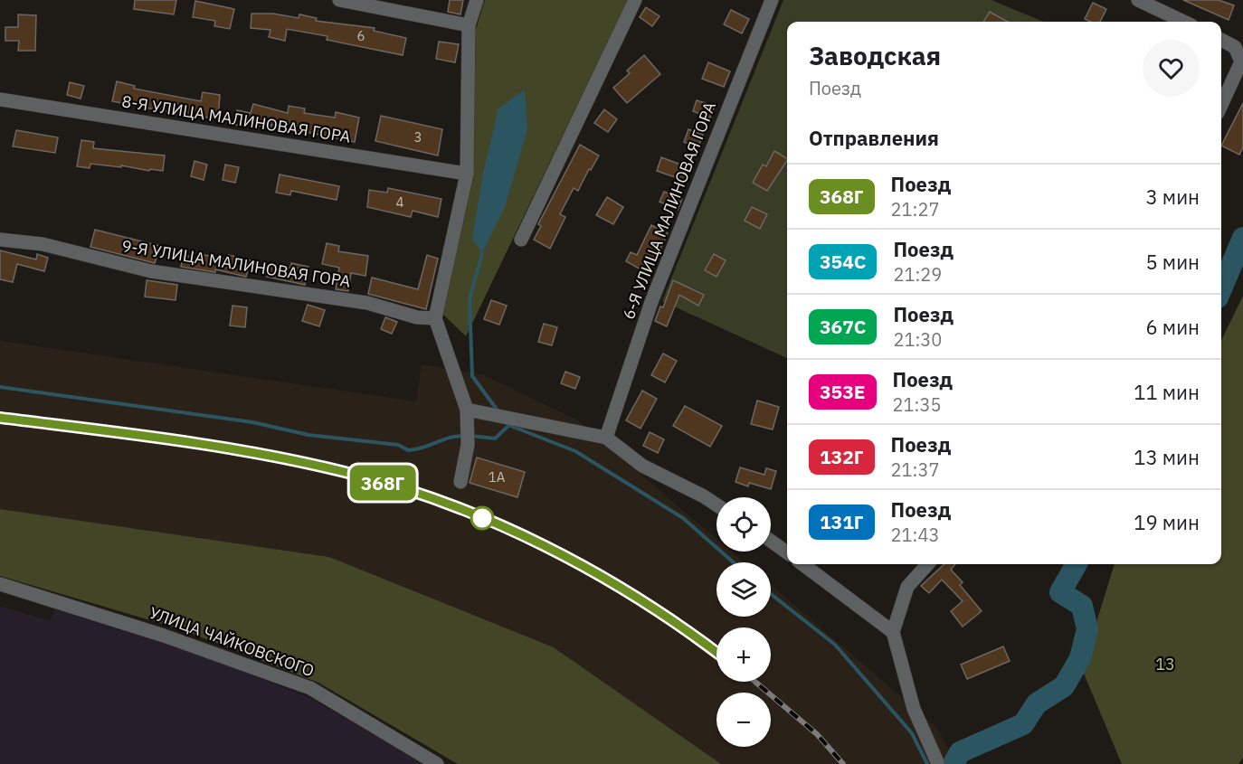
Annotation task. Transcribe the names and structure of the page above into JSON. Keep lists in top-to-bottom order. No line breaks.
{"streets":{"street":["8-Я УЛИЦА МАЛИНОВАЯ ГОРА","6-Я УЛИЦА МАЛИНОВАЯ ГОРА","9-Я УЛИЦА МАЛИНОВАЯ ГОРА","УЛИЦА ЧАЙКОВСКОГО"]},"parks":["13"],"house_numbers":["6","3","4","1А"],"page":{"on_map":"368Г","heading":[["Заводская","Поезд"],"Отправления"],"list":[{"mark":"368Г","name":"Поезд","note":"21:27","value":"3 мин"},{"mark":"354С","name":"Поезд","note":"21:29","value":"5 мин"},{"mark":"367С","name":"Поезд","note":"21:30","value":"6 мин"},{"mark":"353Е","name":"Поезд","note":"21:35","value":"11 мин"},{"mark":"132Г","name":"Поезд","note":"21:37","value":"13 мин"},{"mark":"131Г","name":"Поезд","note":"21:43","value":"19 мин"}],"map_buttons":["+","−"]}}
